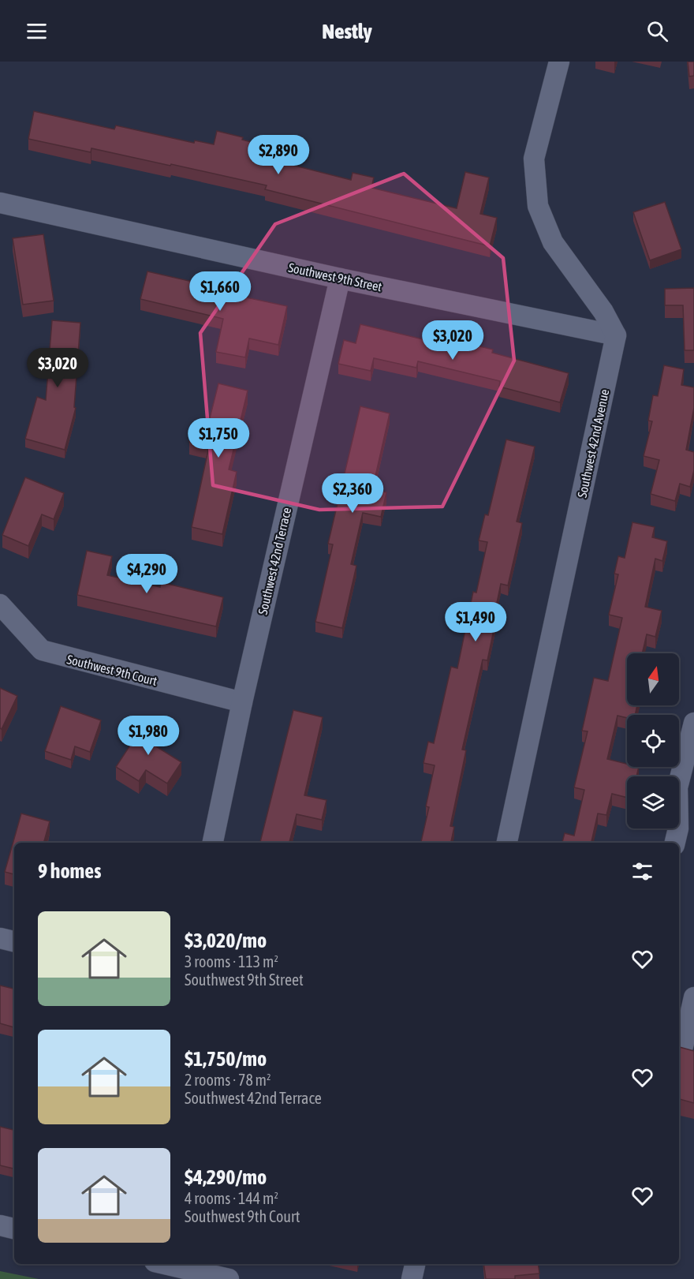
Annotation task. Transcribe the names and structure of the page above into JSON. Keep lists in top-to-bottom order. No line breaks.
{"streets":{"street":["Southwest 9th Street","Southwest 42nd Avenue","Southwest 42nd Terrace","Southwest 9th Court"]},"crossings":[["Southwest 9th Street","Southwest 42nd Avenue"],["Southwest 9th Street","Southwest 42nd Terrace"],["Southwest 42nd Terrace","Southwest 9th Court"]],"north":"top","page":{"header":"Nestly","price":["$2,890","$1,660","$3,020","$3,020","$1,750","$2,360","$4,290","$1,490","$1,980"],"heading":"9 homes","list":[{"name":"$3,020/mo","note":"3 rooms · 113 m² · Southwest 9th Street"},{"name":"$1,750/mo","note":"2 rooms · 78 m² · Southwest 42nd Terrace"},{"name":"$4,290/mo","note":"4 rooms · 144 m² · Southwest 9th Court"}]}}
